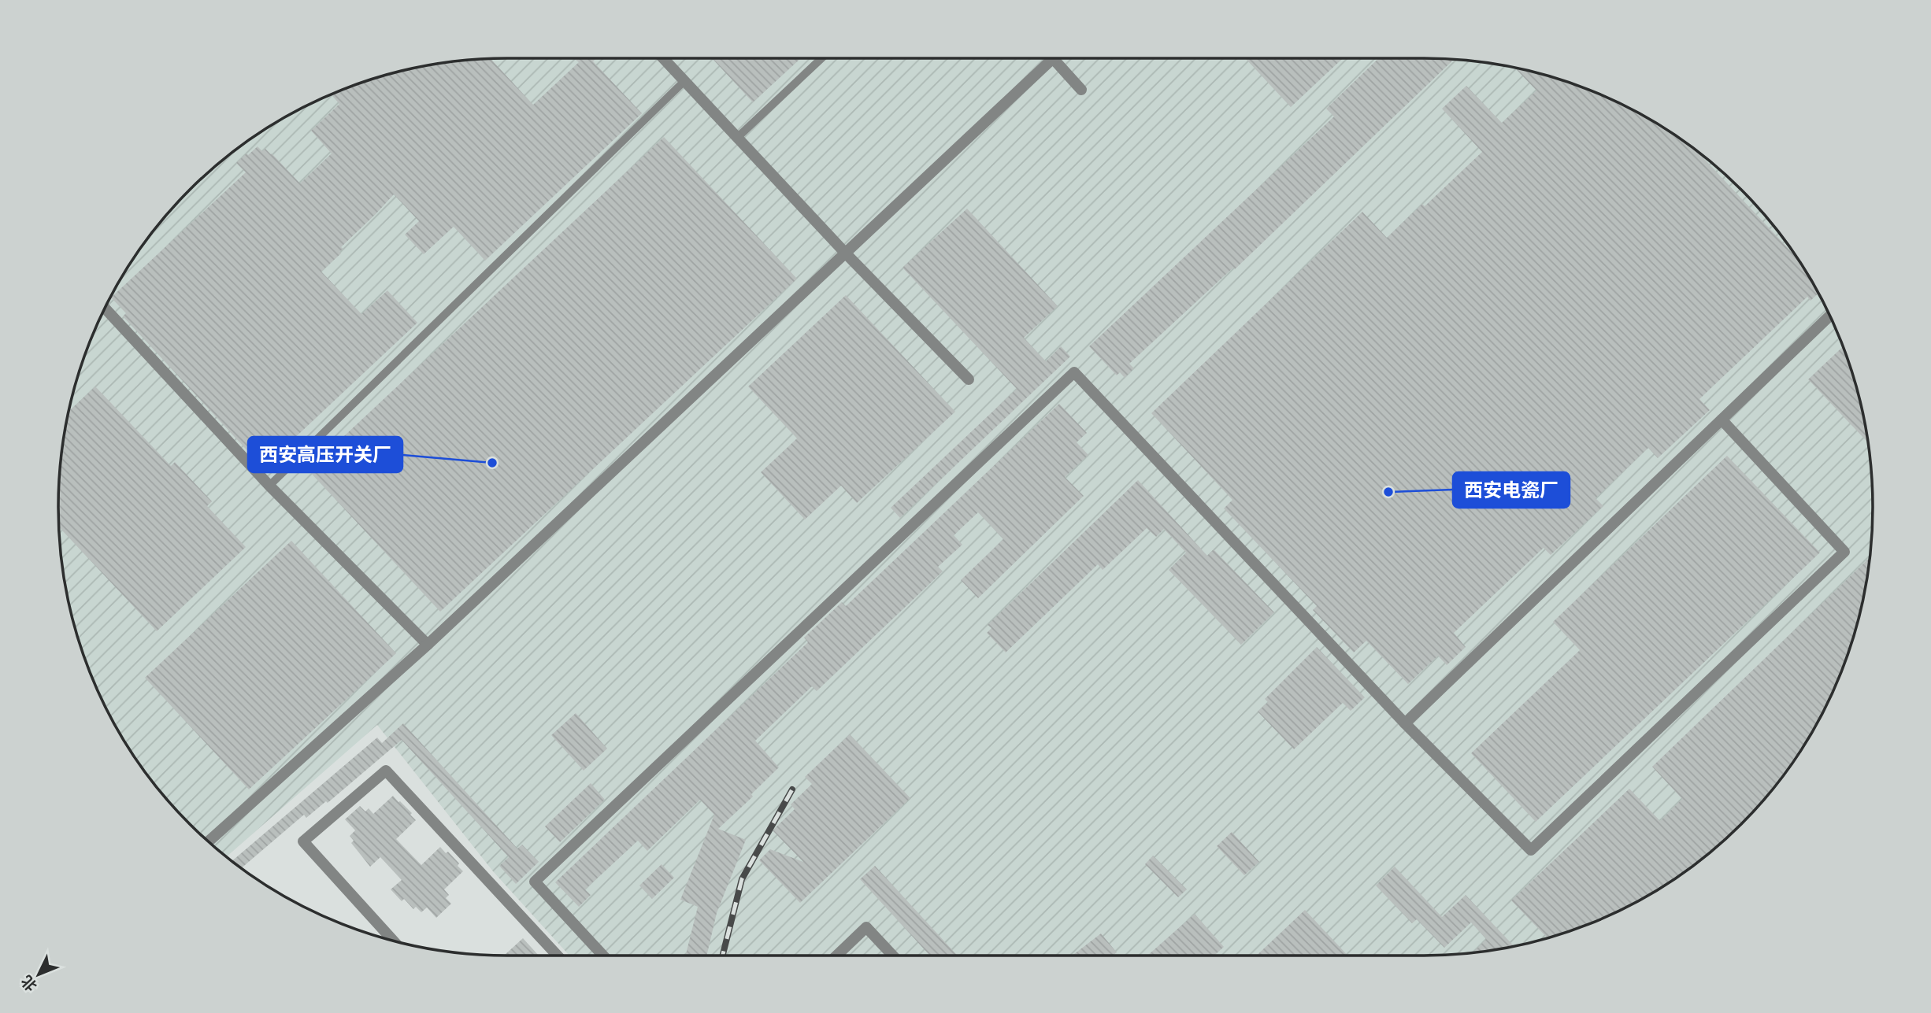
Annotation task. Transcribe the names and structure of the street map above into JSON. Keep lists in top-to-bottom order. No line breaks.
{"places":["西安高压开关厂","西安电瓷厂"],"north":"bottom left"}
